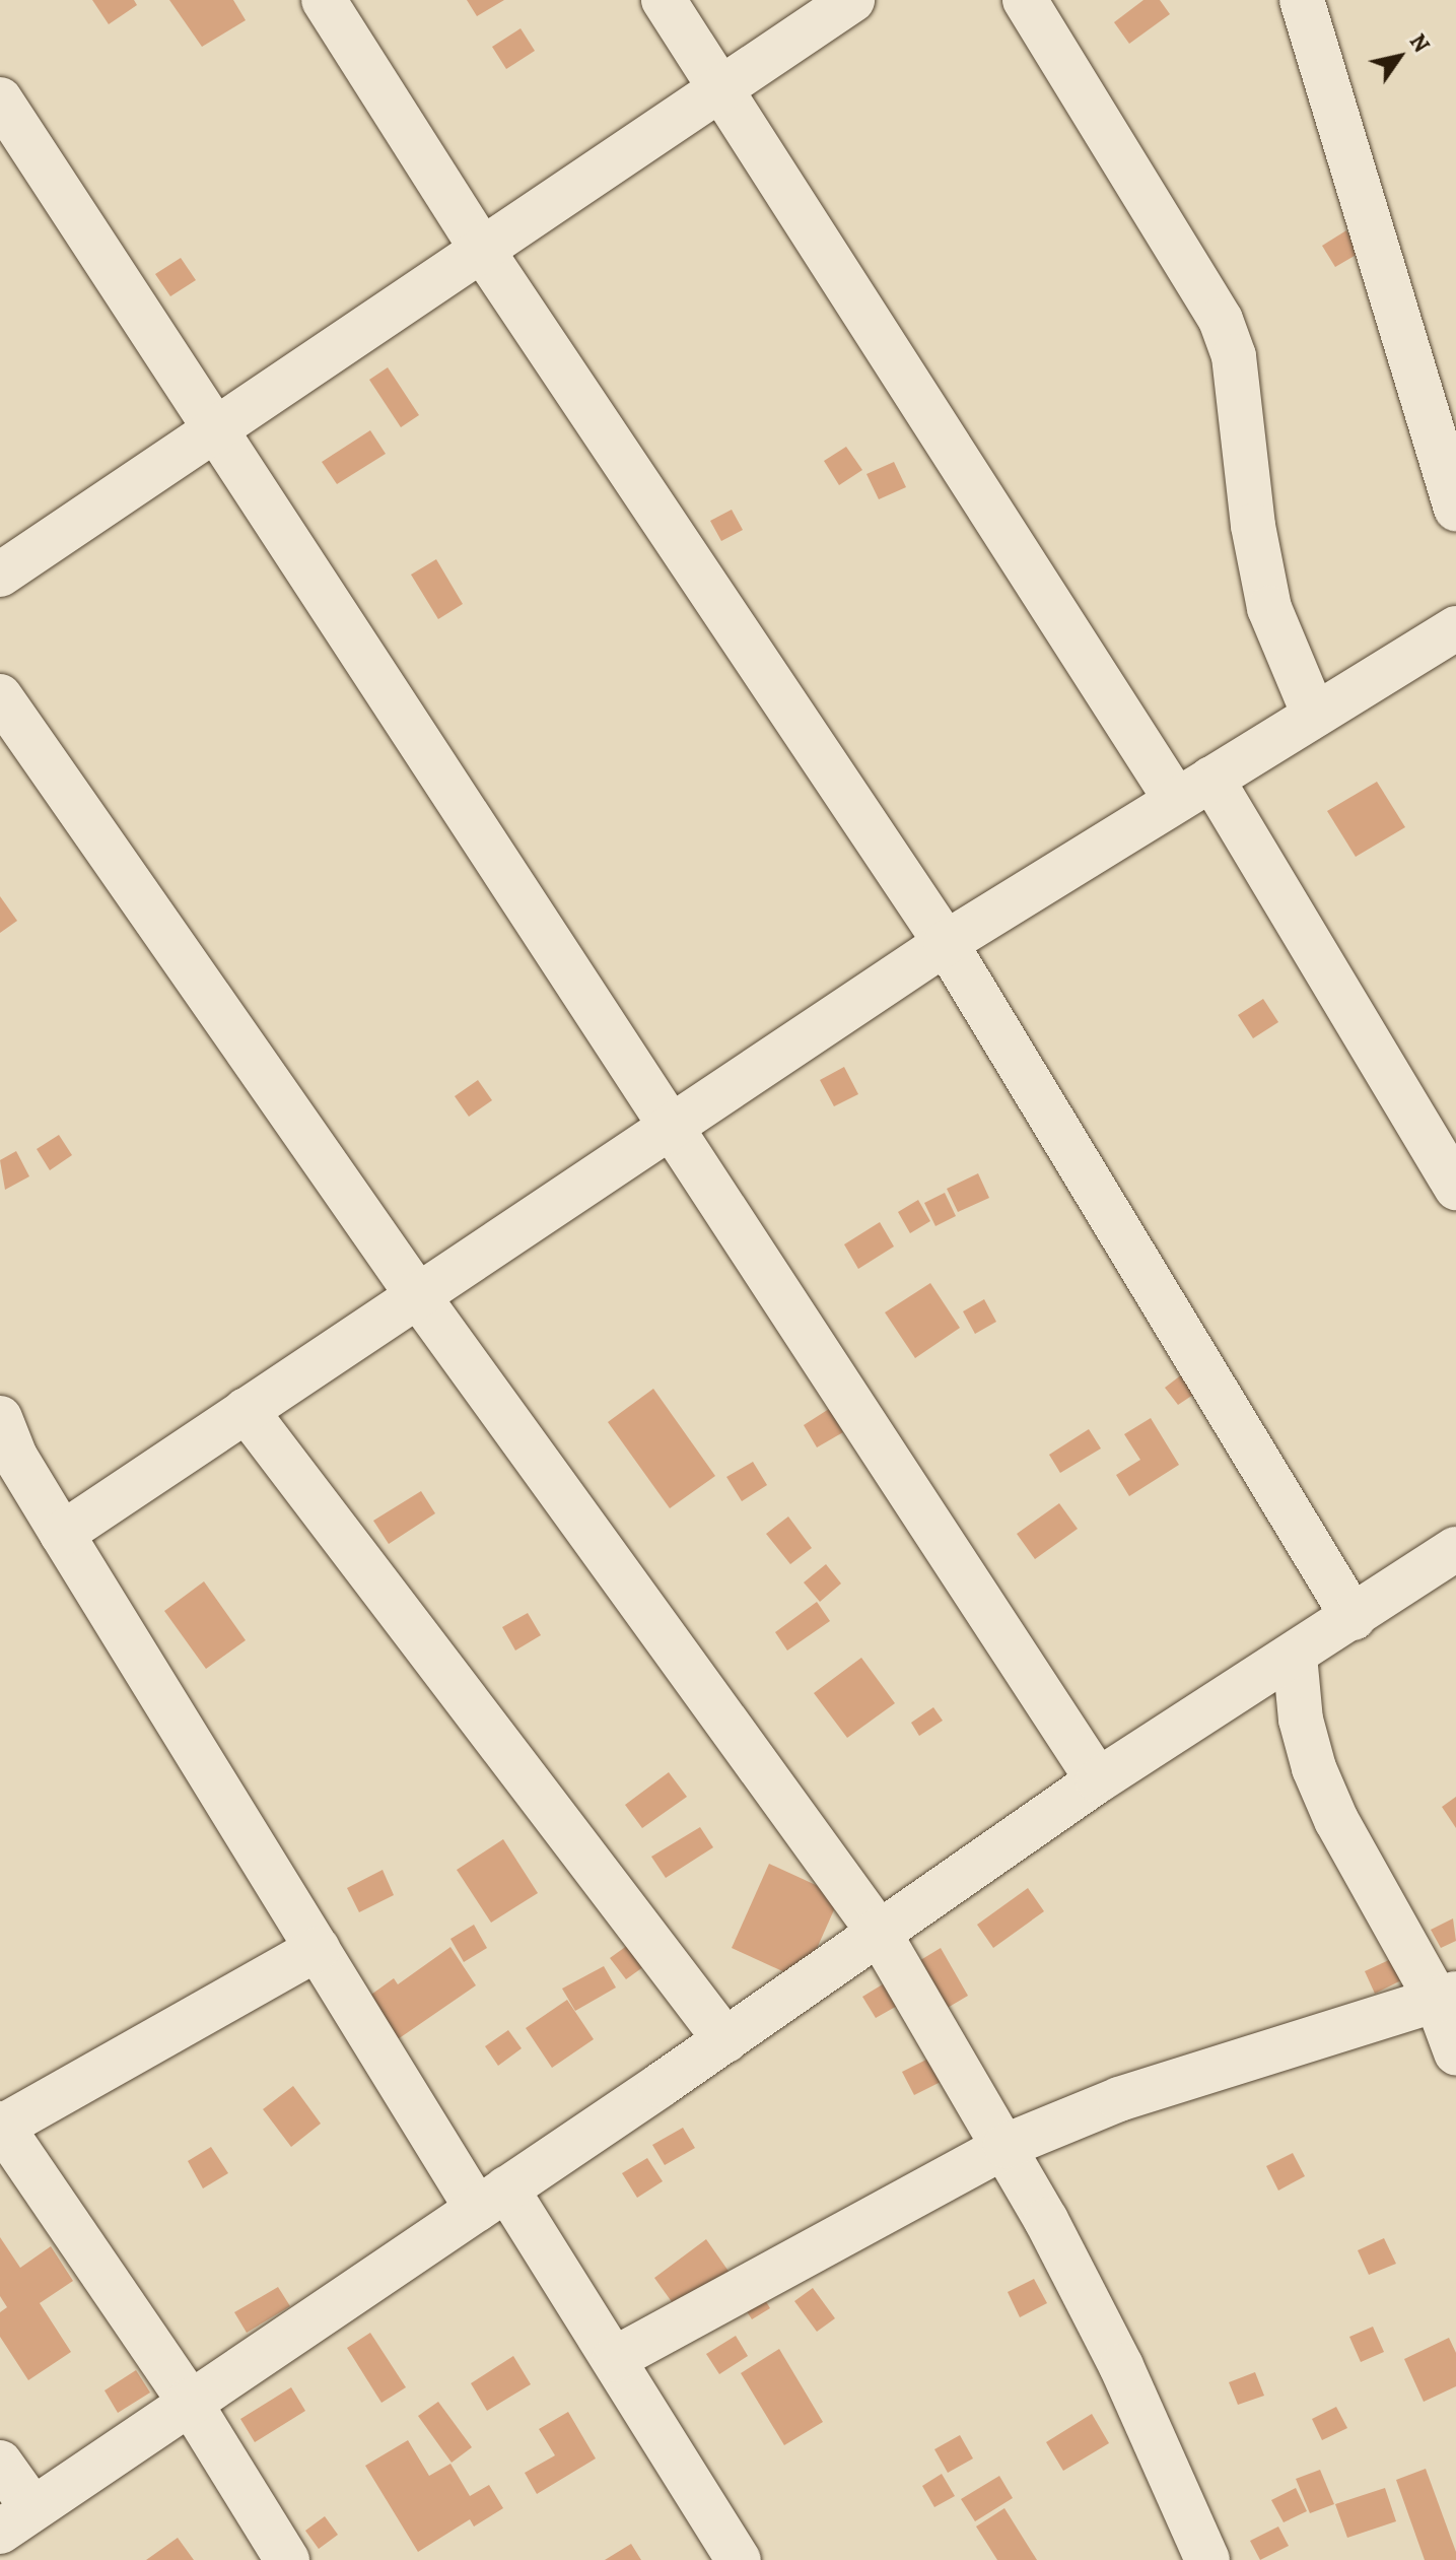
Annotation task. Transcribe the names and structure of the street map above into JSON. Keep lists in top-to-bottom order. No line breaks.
{"north":"top right"}
